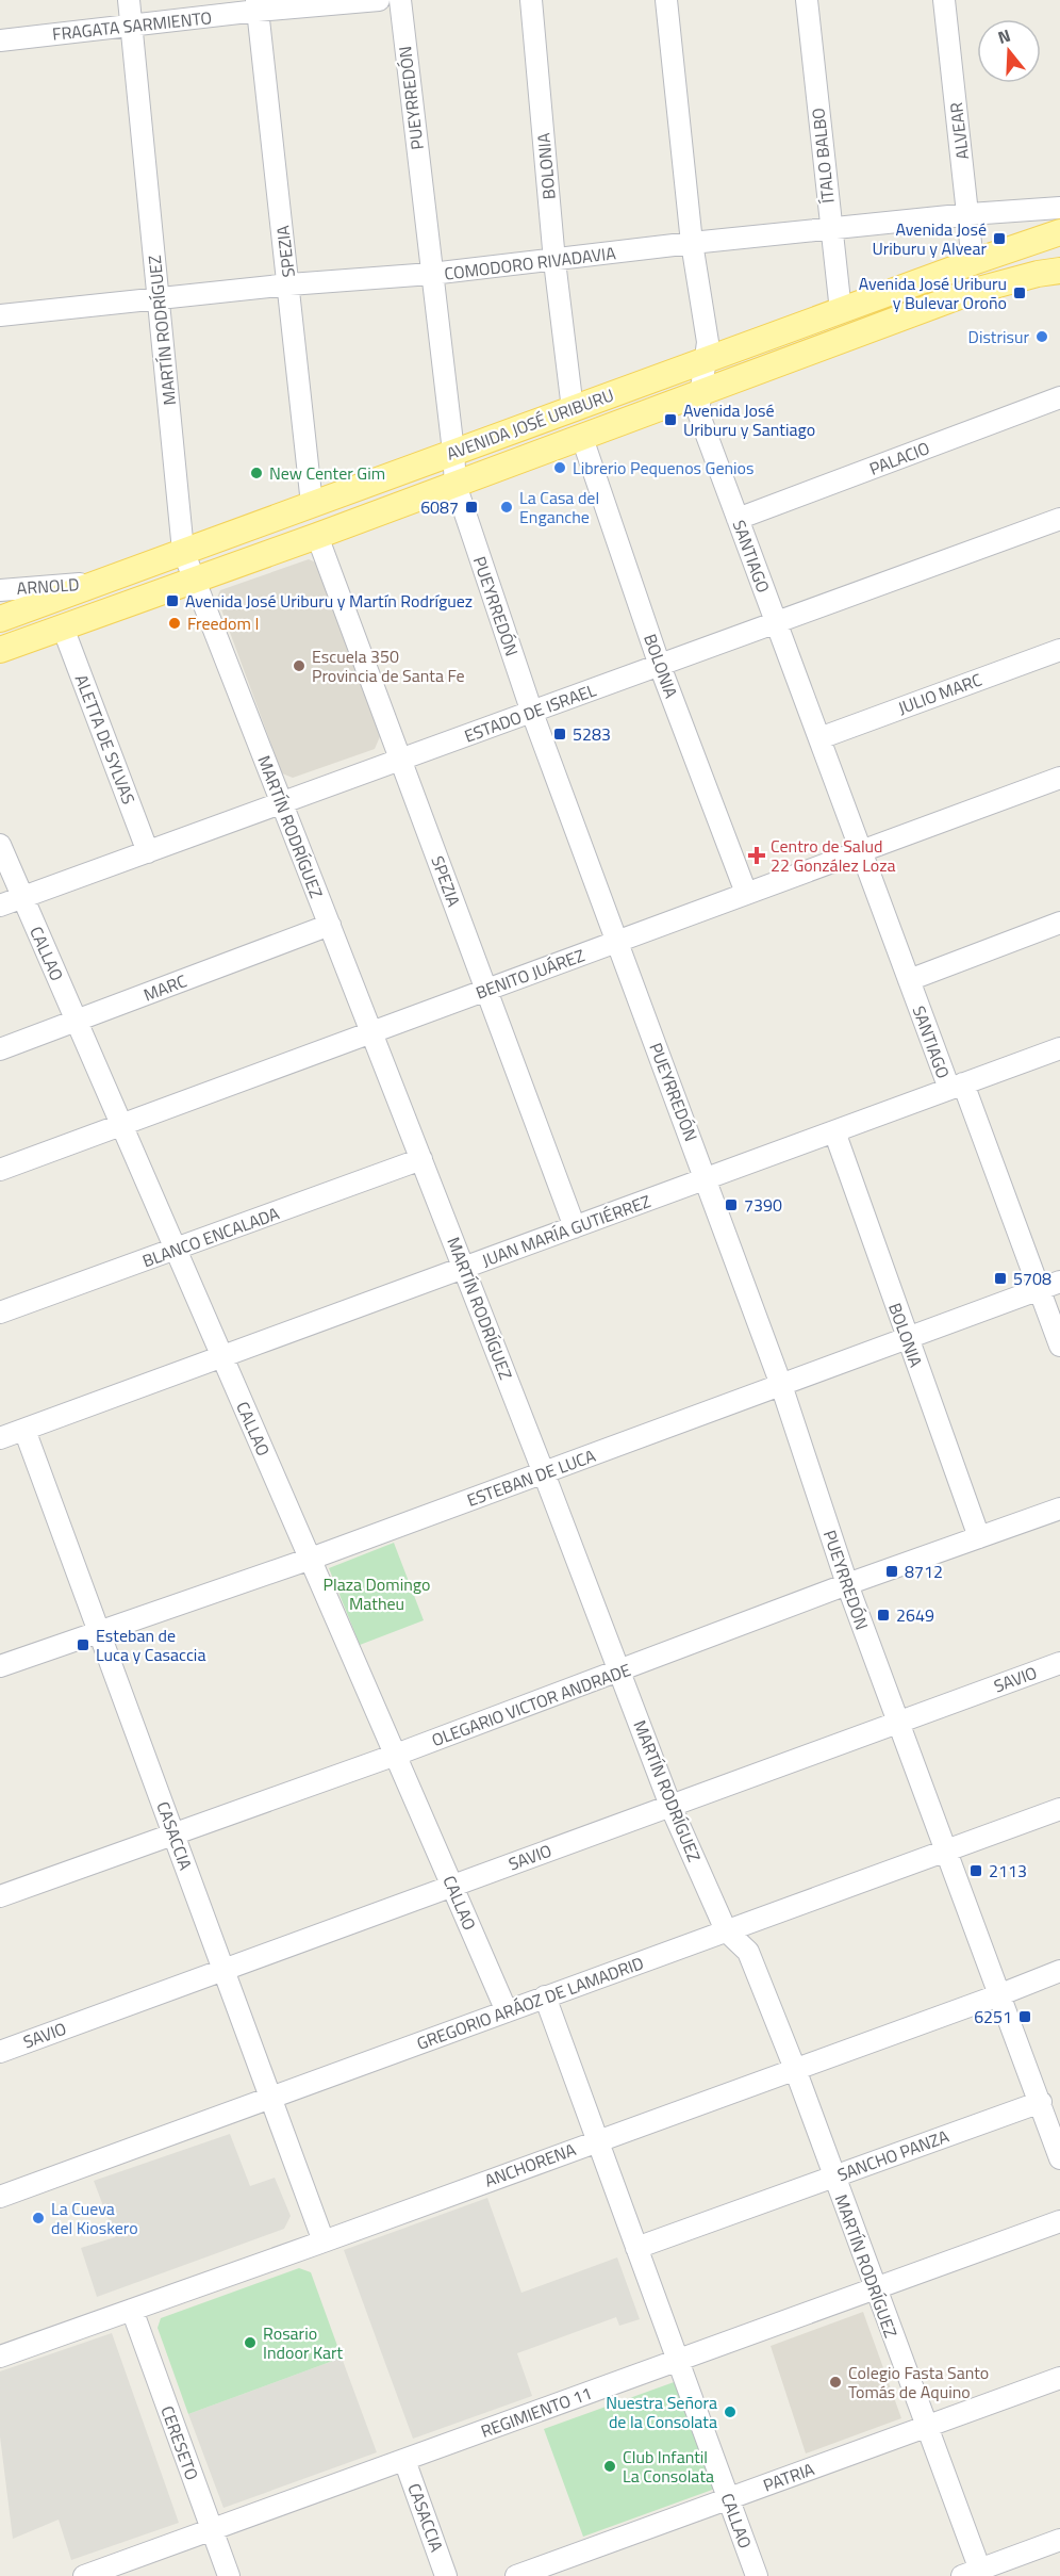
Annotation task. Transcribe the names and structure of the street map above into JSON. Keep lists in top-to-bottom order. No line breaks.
{"streets":{"main road":["AVENIDA JOSÉ URIBURU"],"street":["FRAGATA SARMIENTO","PUEYRREDÓN","ALVEAR","ÍTALO BALBO","BOLONIA","SPEZIA","COMODORO RIVADAVIA","MARTÍN RODRÍGUEZ","PALACIO","SANTIAGO","ARNOLD","JULIO MARC","ESTADO DE ISRAEL","ALETTA DE SYLVAS","CALLAO","BENITO JUÁREZ","MARC","JUAN MARÍA GUTIÉRREZ","BLANCO ENCALADA","ESTEBAN DE LUCA","SAVIO","OLEGARIO VICTOR ANDRADE","CASACCIA","GREGORIO ARÁOZ DE LAMADRID","SANCHO PANZA","ANCHORENA","REGIMIENTO 11","CERESETO","PATRIA"]},"crossings":[["FRAGATA SARMIENTO","SPEZIA"],["FRAGATA SARMIENTO","MARTÍN RODRÍGUEZ"],["PUEYRREDÓN","COMODORO RIVADAVIA"],["PUEYRREDÓN","AVENIDA JOSÉ URIBURU"],["PUEYRREDÓN","ESTADO DE ISRAEL"],["PUEYRREDÓN","BENITO JUÁREZ"],["PUEYRREDÓN","JUAN MARÍA GUTIÉRREZ"],["PUEYRREDÓN","ESTEBAN DE LUCA"],["PUEYRREDÓN","SAVIO"],["PUEYRREDÓN","OLEGARIO VICTOR ANDRADE"],["PUEYRREDÓN","GREGORIO ARÁOZ DE LAMADRID"],["PUEYRREDÓN","SANCHO PANZA"],["PUEYRREDÓN","ANCHORENA"],["ALVEAR","COMODORO RIVADAVIA"],["ALVEAR","AVENIDA JOSÉ URIBURU"],["ÍTALO BALBO","COMODORO RIVADAVIA"],["ÍTALO BALBO","AVENIDA JOSÉ URIBURU"],["BOLONIA","COMODORO RIVADAVIA"],["BOLONIA","AVENIDA JOSÉ URIBURU"],["BOLONIA","ESTADO DE ISRAEL"],["BOLONIA","BENITO JUÁREZ"],["BOLONIA","JUAN MARÍA GUTIÉRREZ"],["BOLONIA","ESTEBAN DE LUCA"],["BOLONIA","OLEGARIO VICTOR ANDRADE"],["SPEZIA","COMODORO RIVADAVIA"],["SPEZIA","AVENIDA JOSÉ URIBURU"],["SPEZIA","ESTADO DE ISRAEL"],["SPEZIA","BENITO JUÁREZ"],["SPEZIA","JUAN MARÍA GUTIÉRREZ"],["COMODORO RIVADAVIA","MARTÍN RODRÍGUEZ"],["COMODORO RIVADAVIA","SANTIAGO"],["MARTÍN RODRÍGUEZ","AVENIDA JOSÉ URIBURU"],["MARTÍN RODRÍGUEZ","ESTADO DE ISRAEL"],["MARTÍN RODRÍGUEZ","BENITO JUÁREZ"],["MARTÍN RODRÍGUEZ","MARC"],["MARTÍN RODRÍGUEZ","JUAN MARÍA GUTIÉRREZ"],["MARTÍN RODRÍGUEZ","BLANCO ENCALADA"],["MARTÍN RODRÍGUEZ","ESTEBAN DE LUCA"],["MARTÍN RODRÍGUEZ","SAVIO"],["MARTÍN RODRÍGUEZ","OLEGARIO VICTOR ANDRADE"],["MARTÍN RODRÍGUEZ","GREGORIO ARÁOZ DE LAMADRID"],["MARTÍN RODRÍGUEZ","SANCHO PANZA"],["MARTÍN RODRÍGUEZ","ANCHORENA"],["MARTÍN RODRÍGUEZ","REGIMIENTO 11"],["MARTÍN RODRÍGUEZ","PATRIA"],["AVENIDA JOSÉ URIBURU","SANTIAGO"],["AVENIDA JOSÉ URIBURU","ARNOLD"],["AVENIDA JOSÉ URIBURU","ALETTA DE SYLVAS"],["PALACIO","SANTIAGO"],["SANTIAGO","JULIO MARC"],["SANTIAGO","ESTADO DE ISRAEL"],["SANTIAGO","BENITO JUÁREZ"],["SANTIAGO","JUAN MARÍA GUTIÉRREZ"],["SANTIAGO","ESTEBAN DE LUCA"],["ESTADO DE ISRAEL","ALETTA DE SYLVAS"],["ESTADO DE ISRAEL","CALLAO"],["CALLAO","BENITO JUÁREZ"],["CALLAO","MARC"],["CALLAO","JUAN MARÍA GUTIÉRREZ"],["CALLAO","BLANCO ENCALADA"],["CALLAO","ESTEBAN DE LUCA"],["CALLAO","SAVIO"],["CALLAO","OLEGARIO VICTOR ANDRADE"],["CALLAO","GREGORIO ARÁOZ DE LAMADRID"],["CALLAO","SANCHO PANZA"],["CALLAO","ANCHORENA"],["CALLAO","REGIMIENTO 11"],["CALLAO","PATRIA"],["JUAN MARÍA GUTIÉRREZ","CASACCIA"],["ESTEBAN DE LUCA","CASACCIA"],["SAVIO","CASACCIA"],["OLEGARIO VICTOR ANDRADE","CASACCIA"],["CASACCIA","GREGORIO ARÁOZ DE LAMADRID"],["CASACCIA","ANCHORENA"],["CASACCIA","REGIMIENTO 11"],["ANCHORENA","CERESETO"],["REGIMIENTO 11","CERESETO"]],"parks":["Plaza Domingo Matheu"],"places":{"transit":["Avenida José Uriburu y Alvear","Avenida José Uriburu y Bulevar Oroño","Avenida José Uriburu y Santiago","6087","Avenida José Uriburu y Martín Rodríguez","5283","7390","5708","8712","2649","Esteban de Luca y Casaccia","2113","6251"],"other":["Distrisur","Librerio Pequenos Genios","New Center Gim","La Casa del Enganche","Freedom I","Escuela 350 Provincia de Santa Fe","La Cueva del Kioskero","Rosario Indoor Kart","Colegio Fasta Santo Tomás de Aquino","Nuestra Señora de la Consolata","Club Infantil La Consolata"],"health":["Centro de Salud 22 González Loza"]},"north":"top"}
